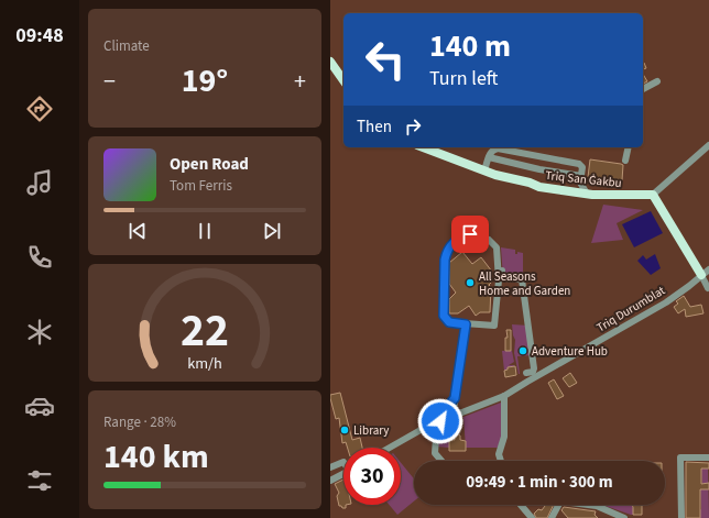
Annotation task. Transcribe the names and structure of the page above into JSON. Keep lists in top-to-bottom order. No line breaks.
{"streets":{"main road":["Triq San Ġakbu"],"street":["Triq Durumblat"]},"places":["All Seasons Home and Garden","Adventure Hub","Library"],"page":{"tabs":"09:48","tile":["Climate",["Range · 28%","140 km"]],"turn":["140 m","Turn left"],"heat":["−","19°","+"],"then":"Then","song":["Open Road","Tom Ferris"],"limit":"30","trip":"09:49 · 1 min · 300 m","gauge":["22","km/h"]}}
